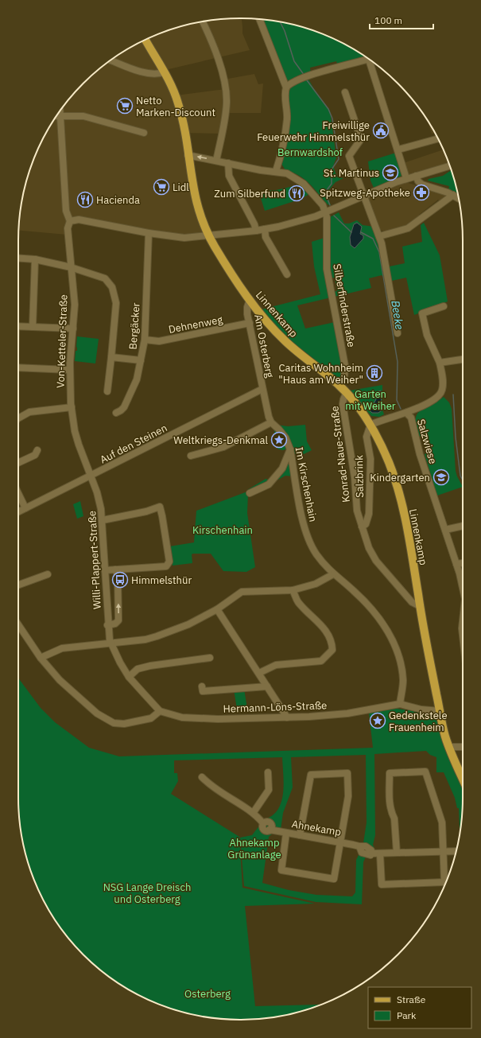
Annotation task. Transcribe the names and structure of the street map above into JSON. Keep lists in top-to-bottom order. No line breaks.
{"streets":{"main road":["Linnenkamp"],"street":["Silberfinderstraße","Dehnenweg","Bergäcker","Von-Ketteler-Straße","Am Osterberg","Salzwiese","Auf den Steinen","Konrad-Naue-Straße","Salzbrink","Im Kirschenhain","Willi-Plappert-Straße","Hermann-Löns-Straße","Ahnekamp"]},"crossings":[["Silberfinderstraße","Linnenkamp"],["Linnenkamp","Am Osterberg"],["Linnenkamp","Konrad-Naue-Straße"],["Linnenkamp","Salzbrink"],["Linnenkamp","Hermann-Löns-Straße"],["Dehnenweg","Bergäcker"],["Dehnenweg","Am Osterberg"],["Von-Ketteler-Straße","Auf den Steinen"],["Von-Ketteler-Straße","Willi-Plappert-Straße"],["Am Osterberg","Auf den Steinen"],["Am Osterberg","Im Kirschenhain"],["Auf den Steinen","Willi-Plappert-Straße"],["Konrad-Naue-Straße","Salzbrink"],["Im Kirschenhain","Hermann-Löns-Straße"],["Willi-Plappert-Straße","Hermann-Löns-Straße"]],"water":["Beeke"],"parks":["Bernwardshof","Garten mit Weiher","Kirschenhain","Ahnekamp Grünanlage","NSG Lange Dreisch und Osterberg","Osterberg"],"places":{"supermarket":["Netto Marken-Discount","Lidl"],"public building":["Freiwillige Feuerwehr Himmelsthür"],"school or university":["St. Martinus","Kindergarten"],"pharmacy":["Spitzweg-Apotheke"],"restaurant":["Zum Silberfund","Hacienda"],"building":["Caritas Wohnheim \"Haus am Weiher\""],"place":["Weltkriegs-Denkmal","Gedenkstele Frauenheim"],"bus stop":["Himmelsthür"]},"legend":["Straße","Park"],"scale_bar":"100 m"}
